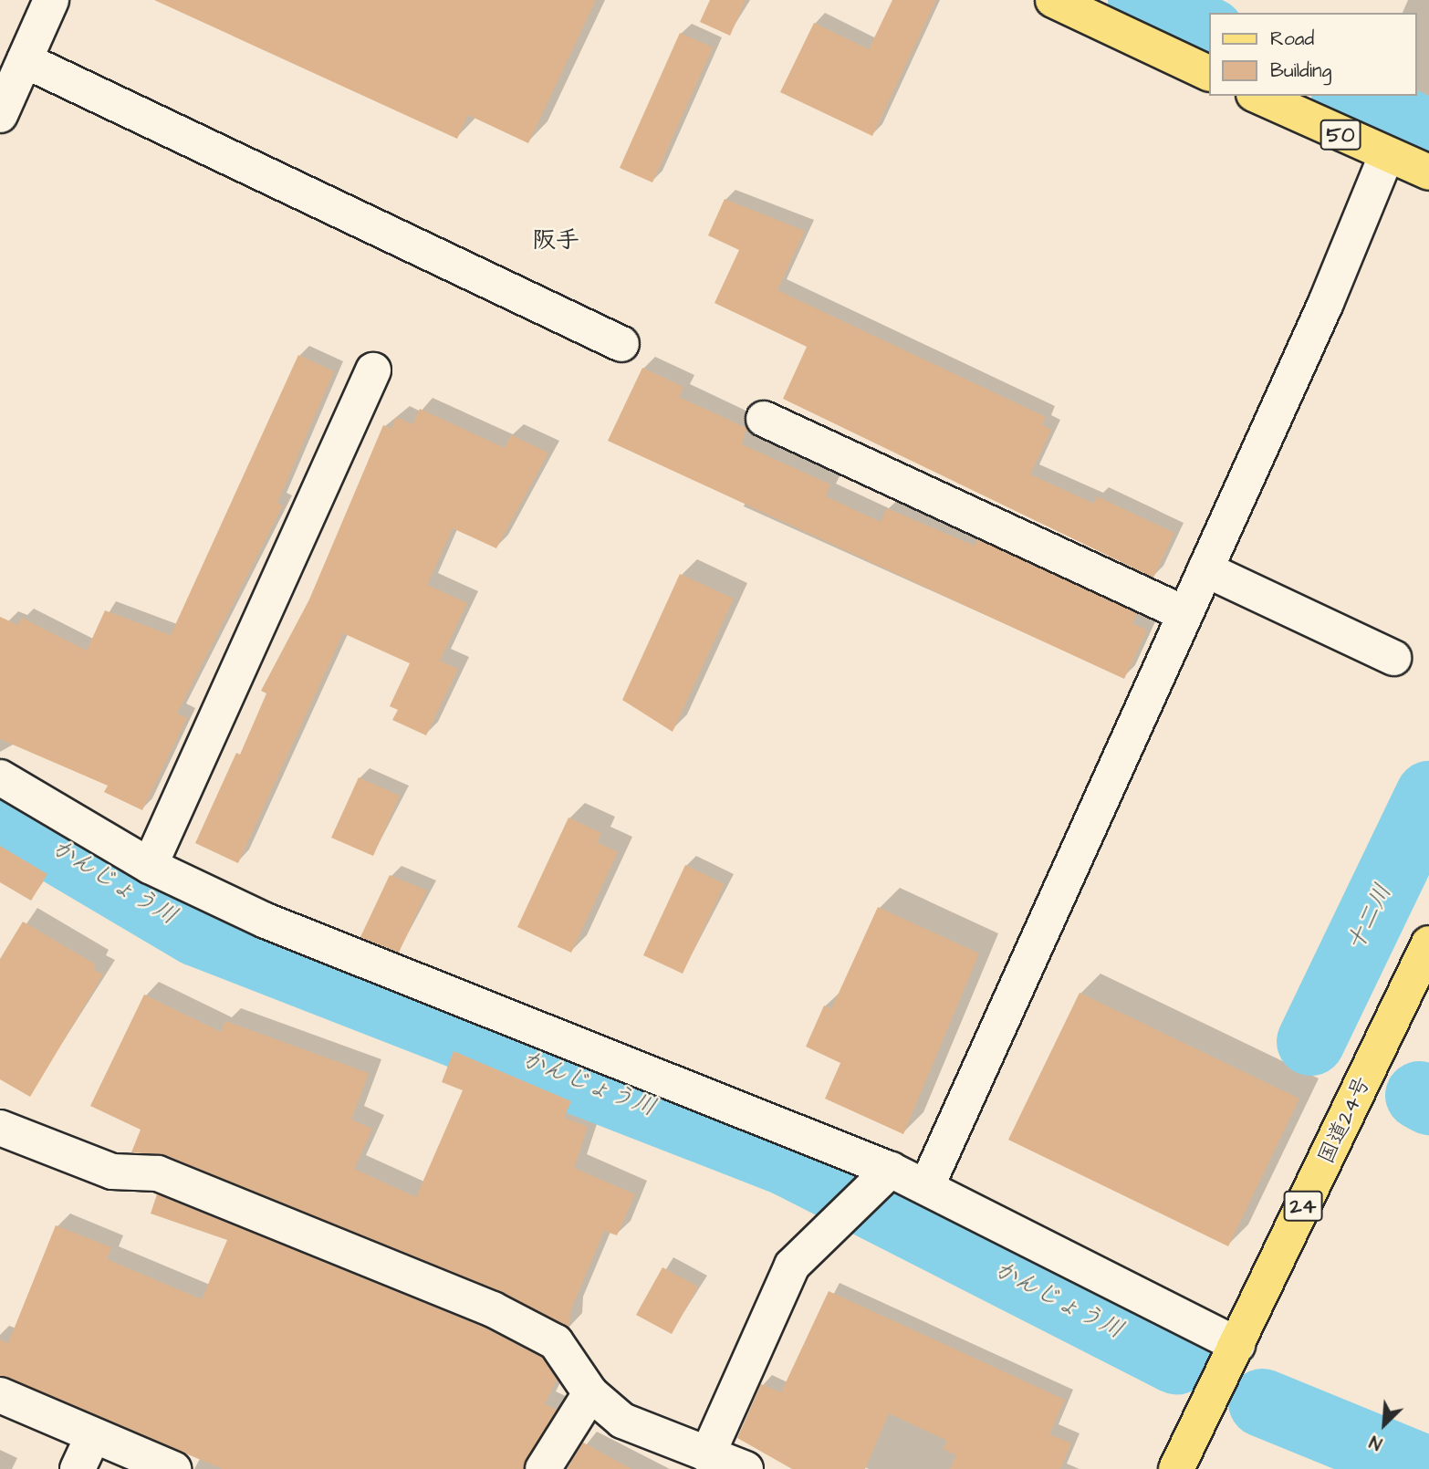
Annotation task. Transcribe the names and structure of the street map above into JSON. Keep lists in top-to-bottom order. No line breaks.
{"streets":{"main road":["50","国道24号","24"]},"districts":["阪手"],"water":["かんじょう川","十二川"],"legend":["Road","Building"],"north":"bottom left"}
